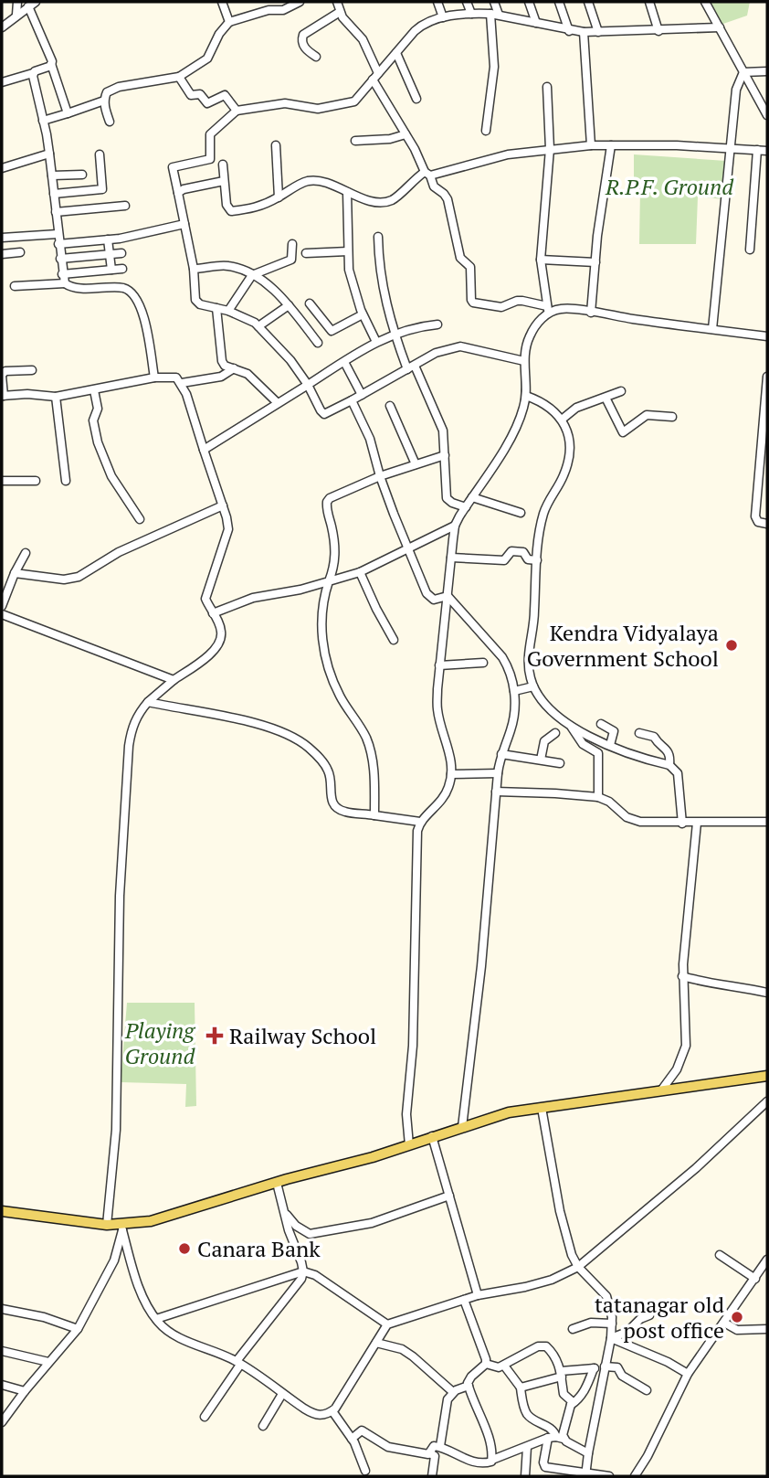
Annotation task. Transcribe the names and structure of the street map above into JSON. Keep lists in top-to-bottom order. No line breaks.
{"parks":["R.P.F. Ground","Playing Ground"],"places":{"other":["Kendra Vidyalaya Government School","Canara Bank","tatanagar old post office"],"health":["Railway School"]}}
